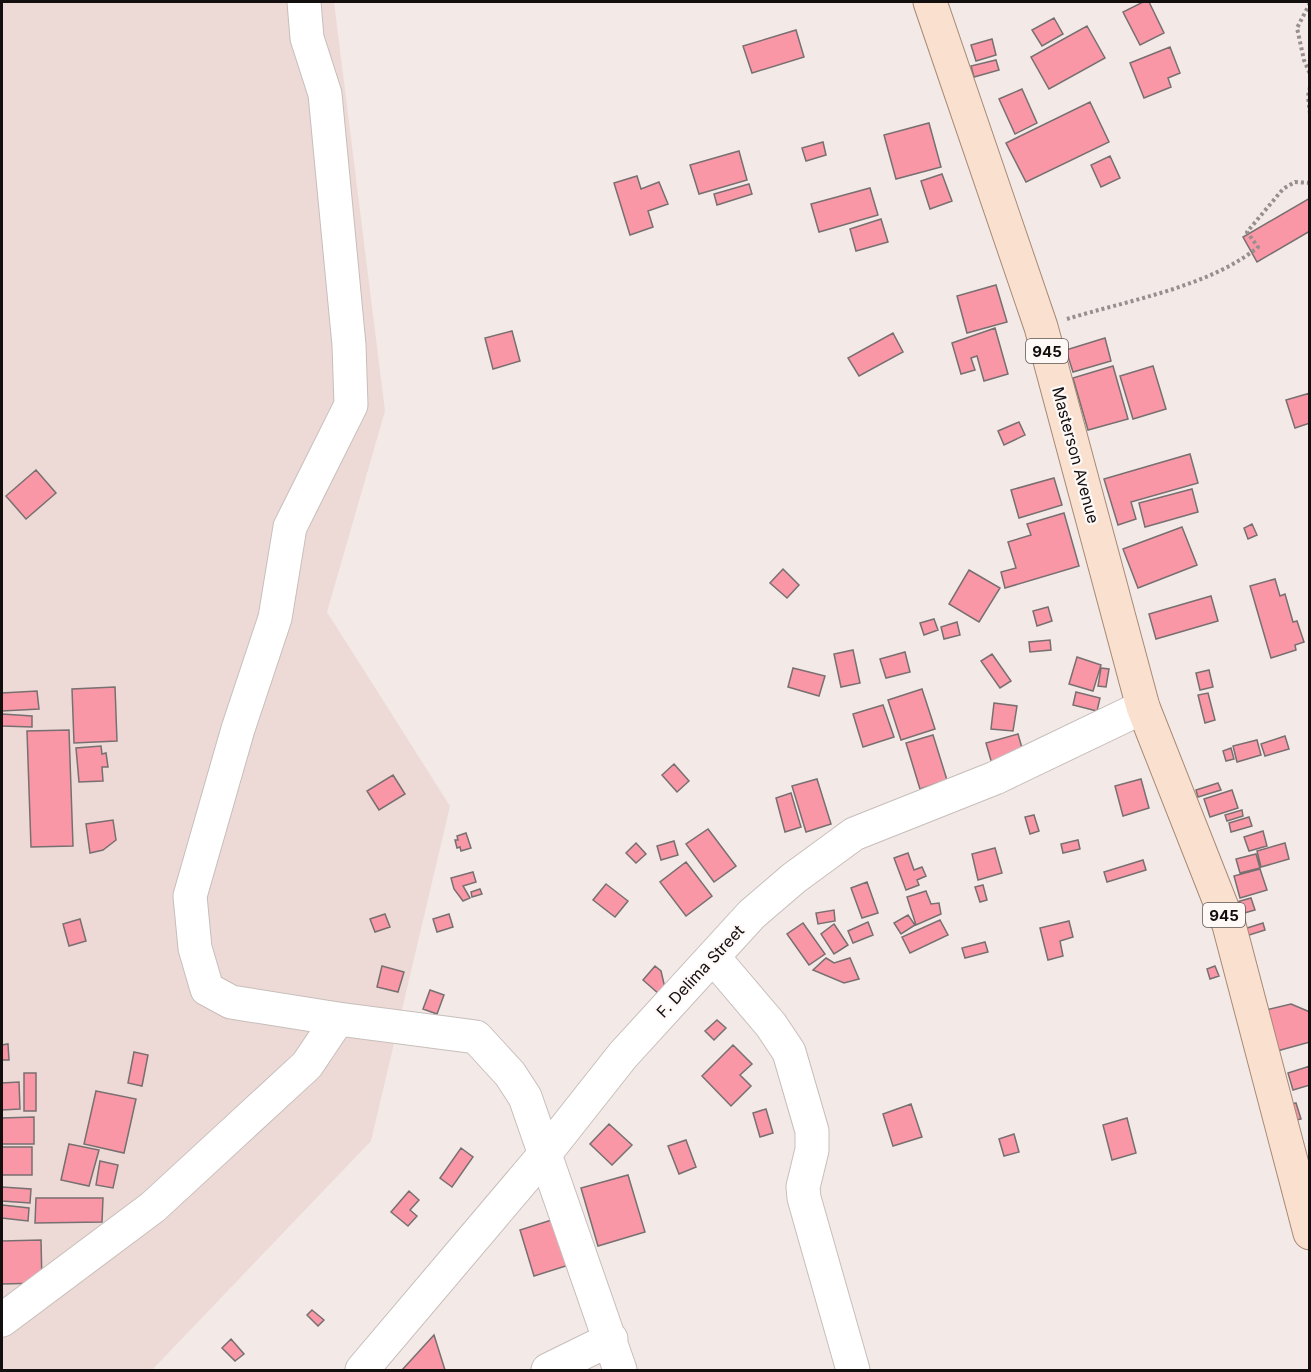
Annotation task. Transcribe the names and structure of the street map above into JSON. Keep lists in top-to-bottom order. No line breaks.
{"streets":{"main road":["945","Masterson Avenue"],"street":["F. Delima Street"]},"crossings":[["945","Masterson Avenue"],["945","F. Delima Street"],["Masterson Avenue","F. Delima Street"]]}
